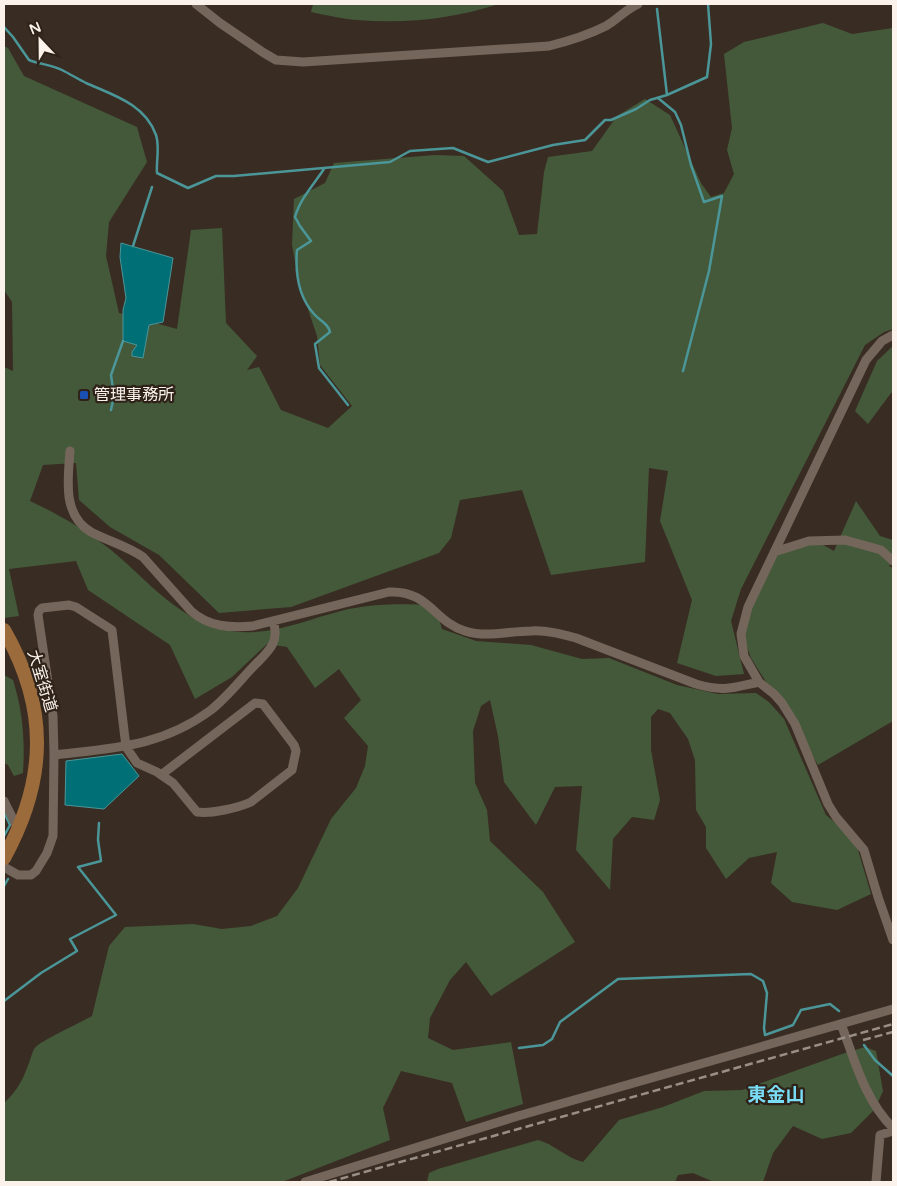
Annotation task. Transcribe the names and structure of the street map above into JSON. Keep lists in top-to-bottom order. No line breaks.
{"streets":{"main road":["大室街道"]},"districts":["東金山"],"places":{"transit":["管理事務所"]},"north":"top"}
